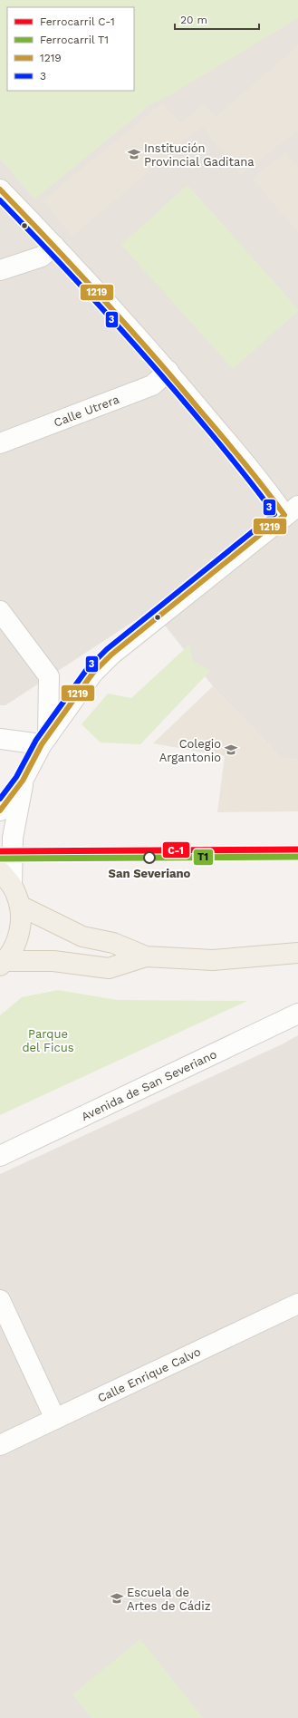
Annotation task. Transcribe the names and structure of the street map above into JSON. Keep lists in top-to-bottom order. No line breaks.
{"streets":{"street":["Calle Utrera","Avenida de San Severiano","Calle Enrique Calvo"]},"parks":["Parque del Ficus"],"places":{"school or university":["Institución Provincial Gaditana","Colegio Argantonio","Escuela de Artes de Cádiz"],"other":["San Severiano"]},"lines":["transit line 1219","transit line 3","rail line C-1","rail line T1"],"legend":["Ferrocarril C-1","Ferrocarril T1","1219","3"],"scale_bar":"20 m"}
